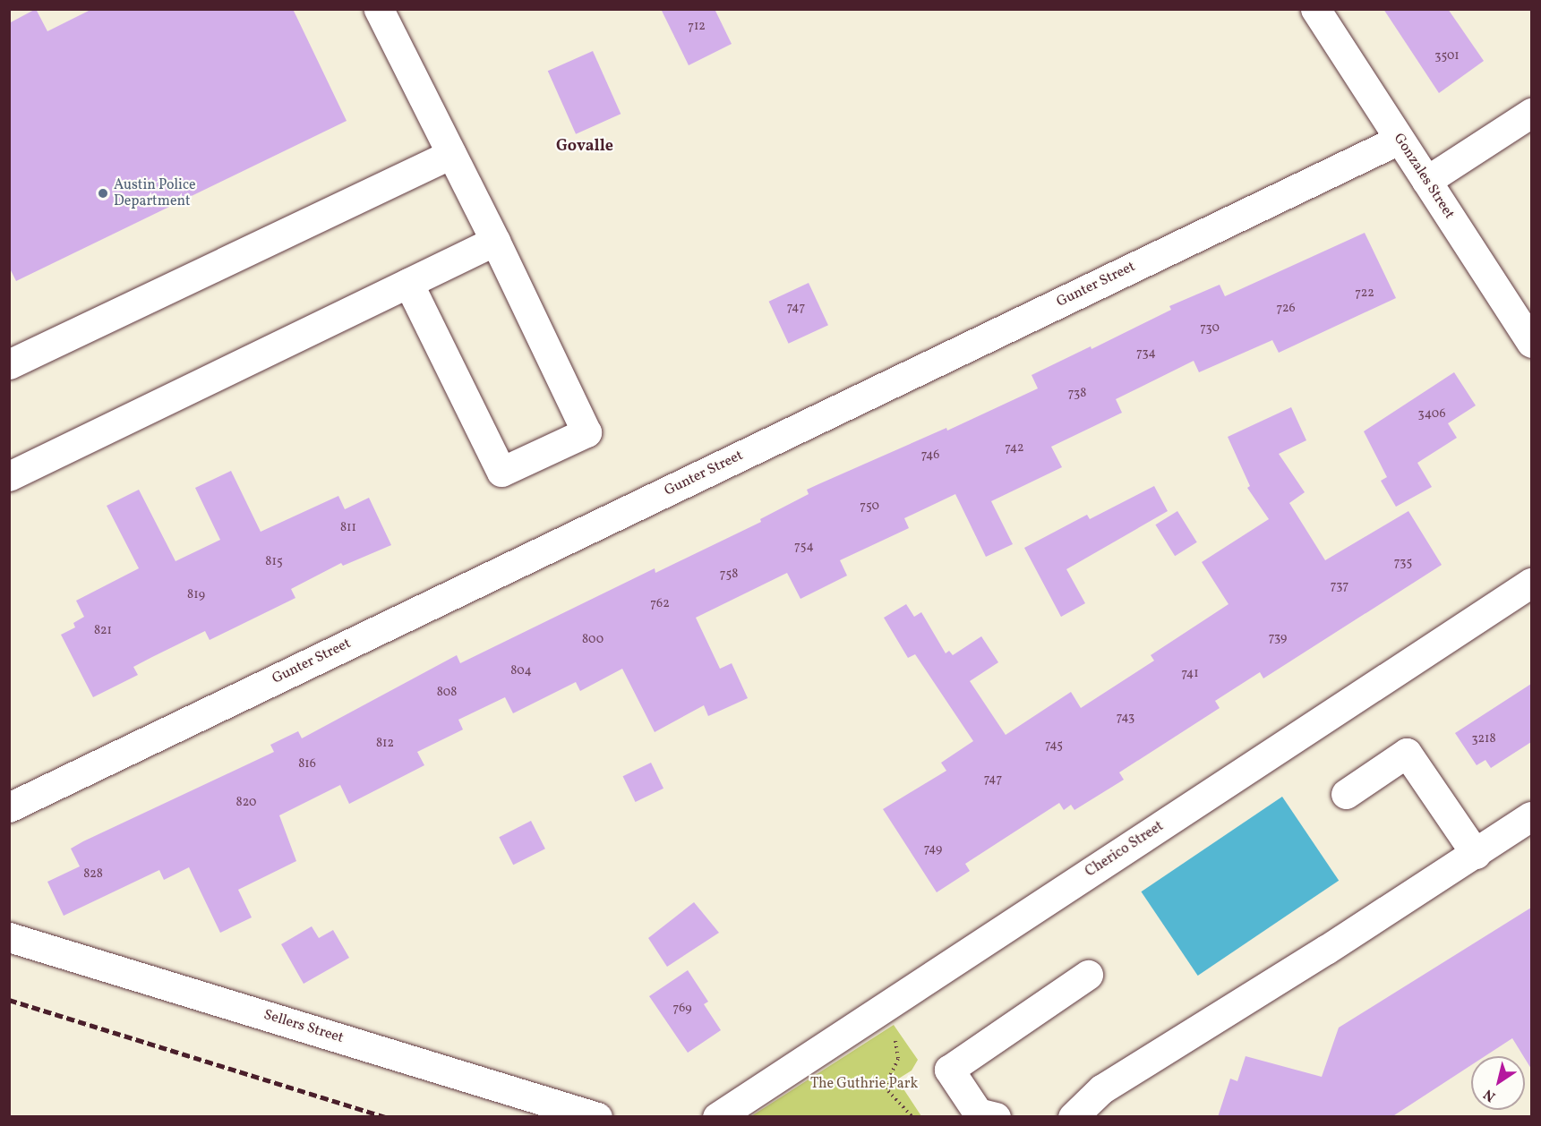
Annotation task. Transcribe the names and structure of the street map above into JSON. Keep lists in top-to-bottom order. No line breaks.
{"streets":{"street":["Gonzales Street","Gunter Street","Cherico Street","Sellers Street"]},"crossings":[["Gonzales Street","Gunter Street"]],"districts":["Govalle"],"parks":["The Guthrie Park"],"places":["Austin Police Department"],"house_numbers":["712","3501","722","747","726","730","734","738","3406","742","746","750","811","754","815","735","758","737","819","762","821","739","800","804","741","808","743","3218","812","745","816","747","820","749","828","769"],"north":"bottom left"}
